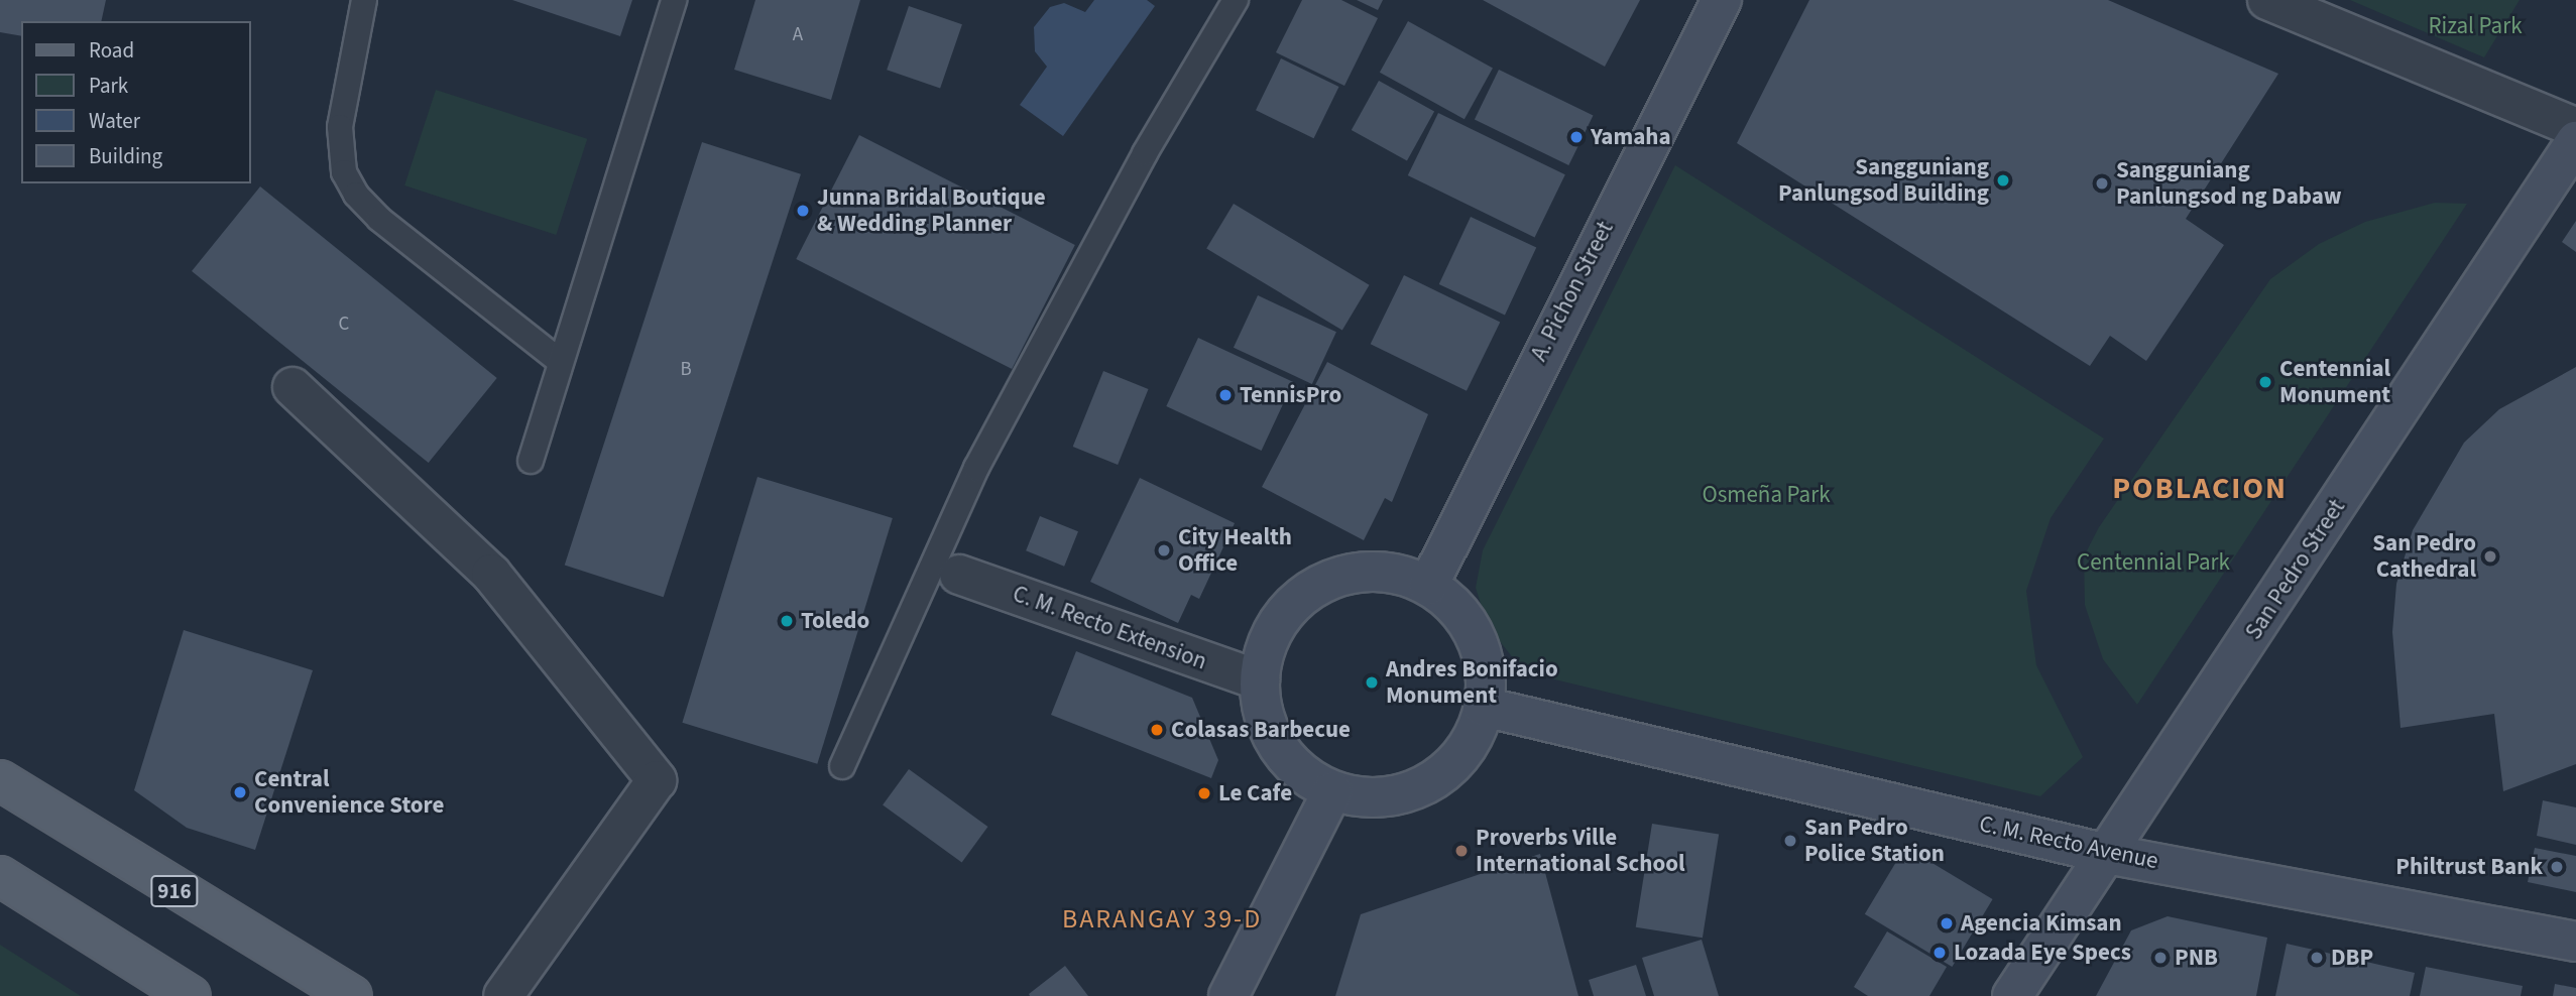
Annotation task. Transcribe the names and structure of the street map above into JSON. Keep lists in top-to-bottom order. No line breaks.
{"streets":{"main road":["A. Pichon Street","San Pedro Street","C. M. Recto Avenue","916"],"street":["C. M. Recto Extension"]},"crossings":[["A. Pichon Street","C. M. Recto Extension"],["A. Pichon Street","C. M. Recto Avenue"],["San Pedro Street","C. M. Recto Avenue"],["C. M. Recto Extension","C. M. Recto Avenue"]],"districts":["POBLACION","BARANGAY 39-D"],"parks":["Rizal Park","Osmeña Park","Centennial Park"],"places":["Yamaha","Sangguniang Panlungsod Building","Sangguniang Panlungsod ng Dabaw","Junna Bridal Boutique & Wedding Planner","Centennial Monument","TennisPro","City Health Office","San Pedro Cathedral","Toledo","Andres Bonifacio Monument","Colasas Barbecue","Central Convenience Store","Le Cafe","San Pedro Police Station","Proverbs Ville International School","Philtrust Bank","Agencia Kimsan","Lozada Eye Specs","PNB","DBP"],"house_numbers":["A","C","B"],"legend":["Road","Park","Water","Building"]}
